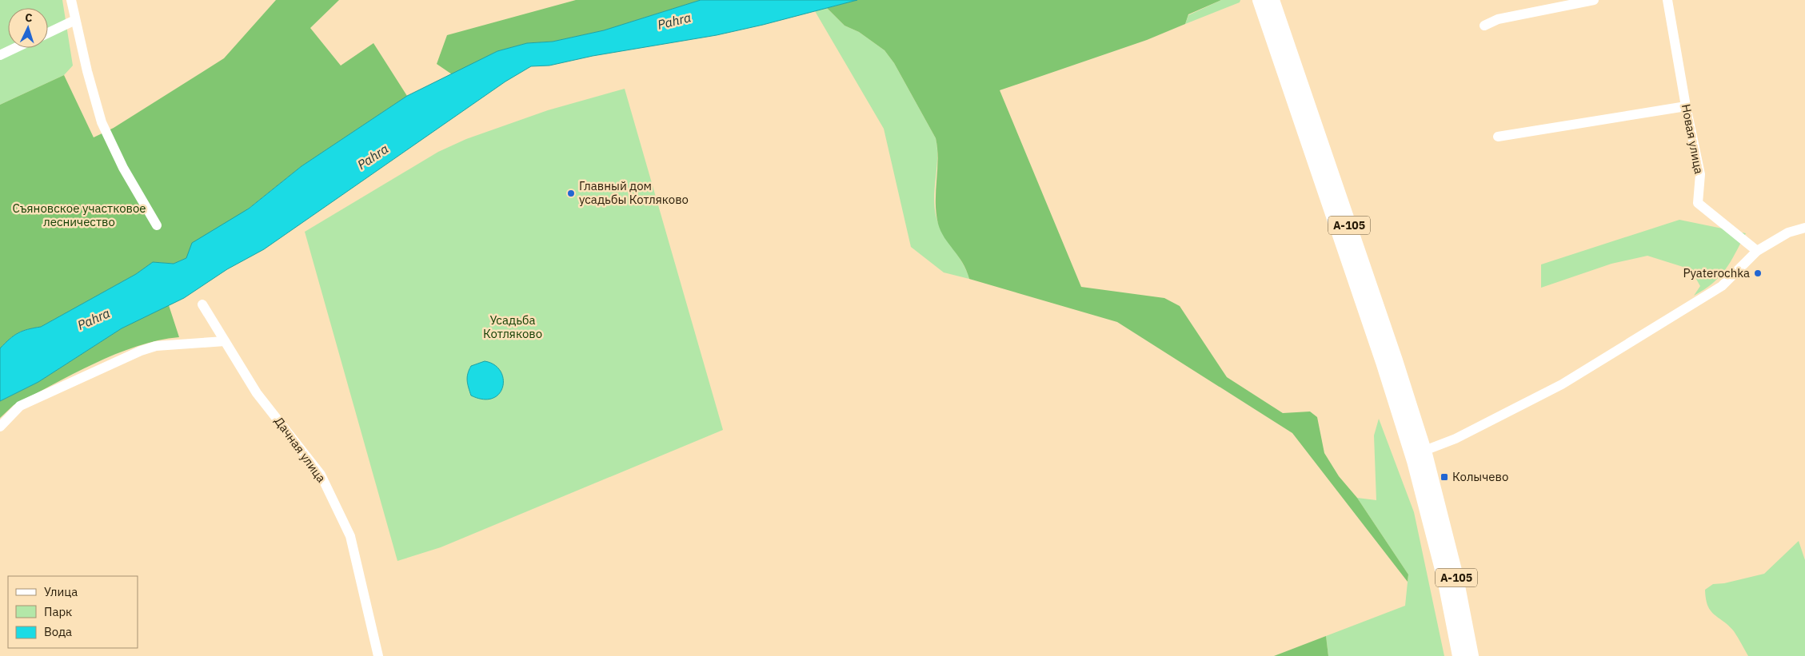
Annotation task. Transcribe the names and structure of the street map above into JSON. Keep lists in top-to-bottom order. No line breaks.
{"streets":{"highway":["А-105"],"street":["Новая улица","Дачная улица"]},"water":["Pahra"],"parks":["Съяновское участковое лесничество","Усадьба Котляково"],"places":{"other":["Главный дом усадьбы Котляково","Pyaterochka"],"transit":["Колычево"]},"legend":["Улица","Парк","Вода"],"north":"top"}
